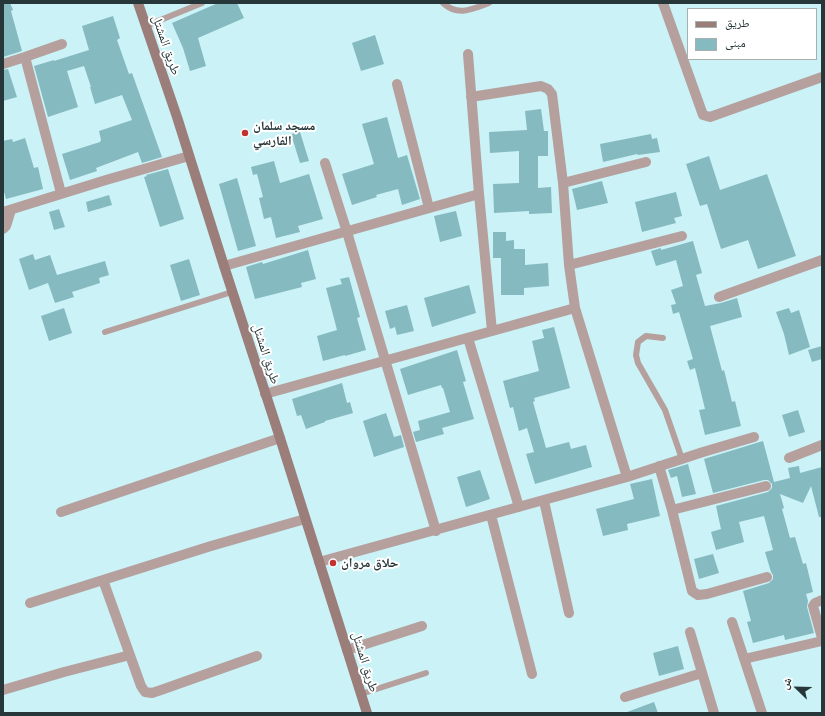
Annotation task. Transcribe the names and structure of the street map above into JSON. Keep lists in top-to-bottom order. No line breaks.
{"streets":{"main road":["طريق المشتل"]},"places":["مسجد سلمان الفارسي","حلاق مروان"],"legend":["طريق","مبنى"],"north":"top left"}
